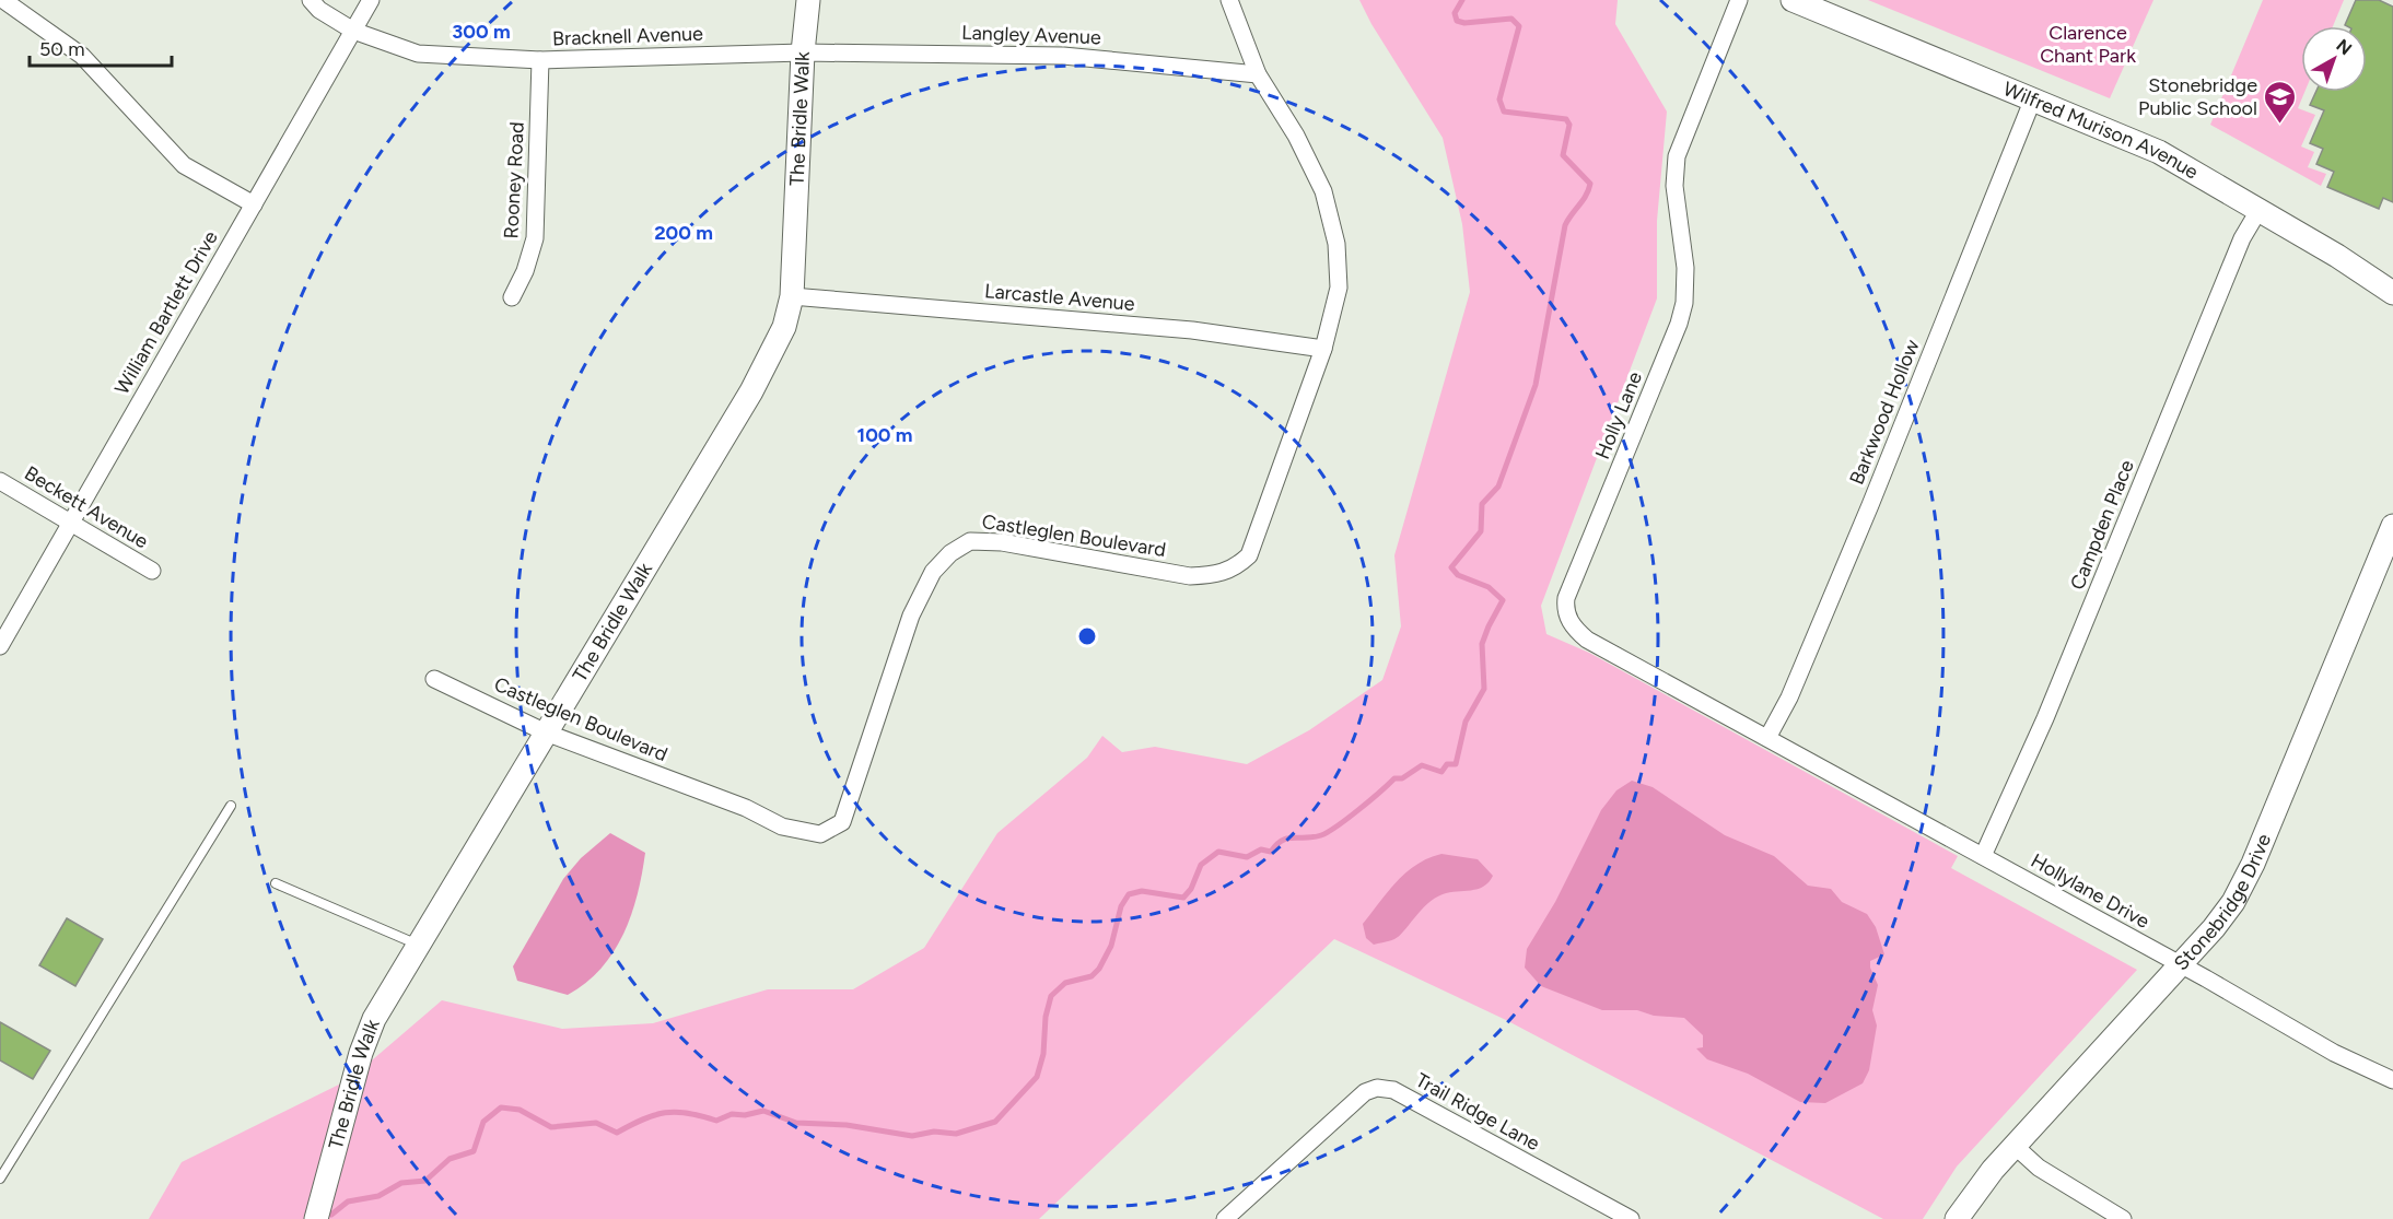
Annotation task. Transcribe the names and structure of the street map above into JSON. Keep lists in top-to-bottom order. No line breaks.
{"streets":{"street":["Langley Avenue","Bracknell Avenue","The Bridle Walk","Wilfred Murison Avenue","Rooney Road","Larcastle Avenue","William Bartlett Drive","Barkwood Hollow","Holly Lane","Beckett Avenue","Campden Place","Castleglen Boulevard","Hollylane Drive","Stonebridge Drive","Trail Ridge Lane"]},"crossings":[["Langley Avenue","Bracknell Avenue"],["Langley Avenue","The Bridle Walk"],["Langley Avenue","Castleglen Boulevard"],["Bracknell Avenue","The Bridle Walk"],["Bracknell Avenue","Rooney Road"],["Bracknell Avenue","William Bartlett Drive"],["The Bridle Walk","Larcastle Avenue"],["The Bridle Walk","Castleglen Boulevard"],["Wilfred Murison Avenue","Barkwood Hollow"],["Wilfred Murison Avenue","Campden Place"],["Larcastle Avenue","Castleglen Boulevard"],["William Bartlett Drive","Beckett Avenue"],["Barkwood Hollow","Holly Lane"],["Barkwood Hollow","Hollylane Drive"],["Holly Lane","Hollylane Drive"],["Campden Place","Hollylane Drive"],["Hollylane Drive","Stonebridge Drive"]],"parks":["Clarence Chant Park"],"places":{"school or university":["Stonebridge Public School"]},"scale_bar":"50 m","north":"top right","rings":["300 m","200 m","100 m"]}
